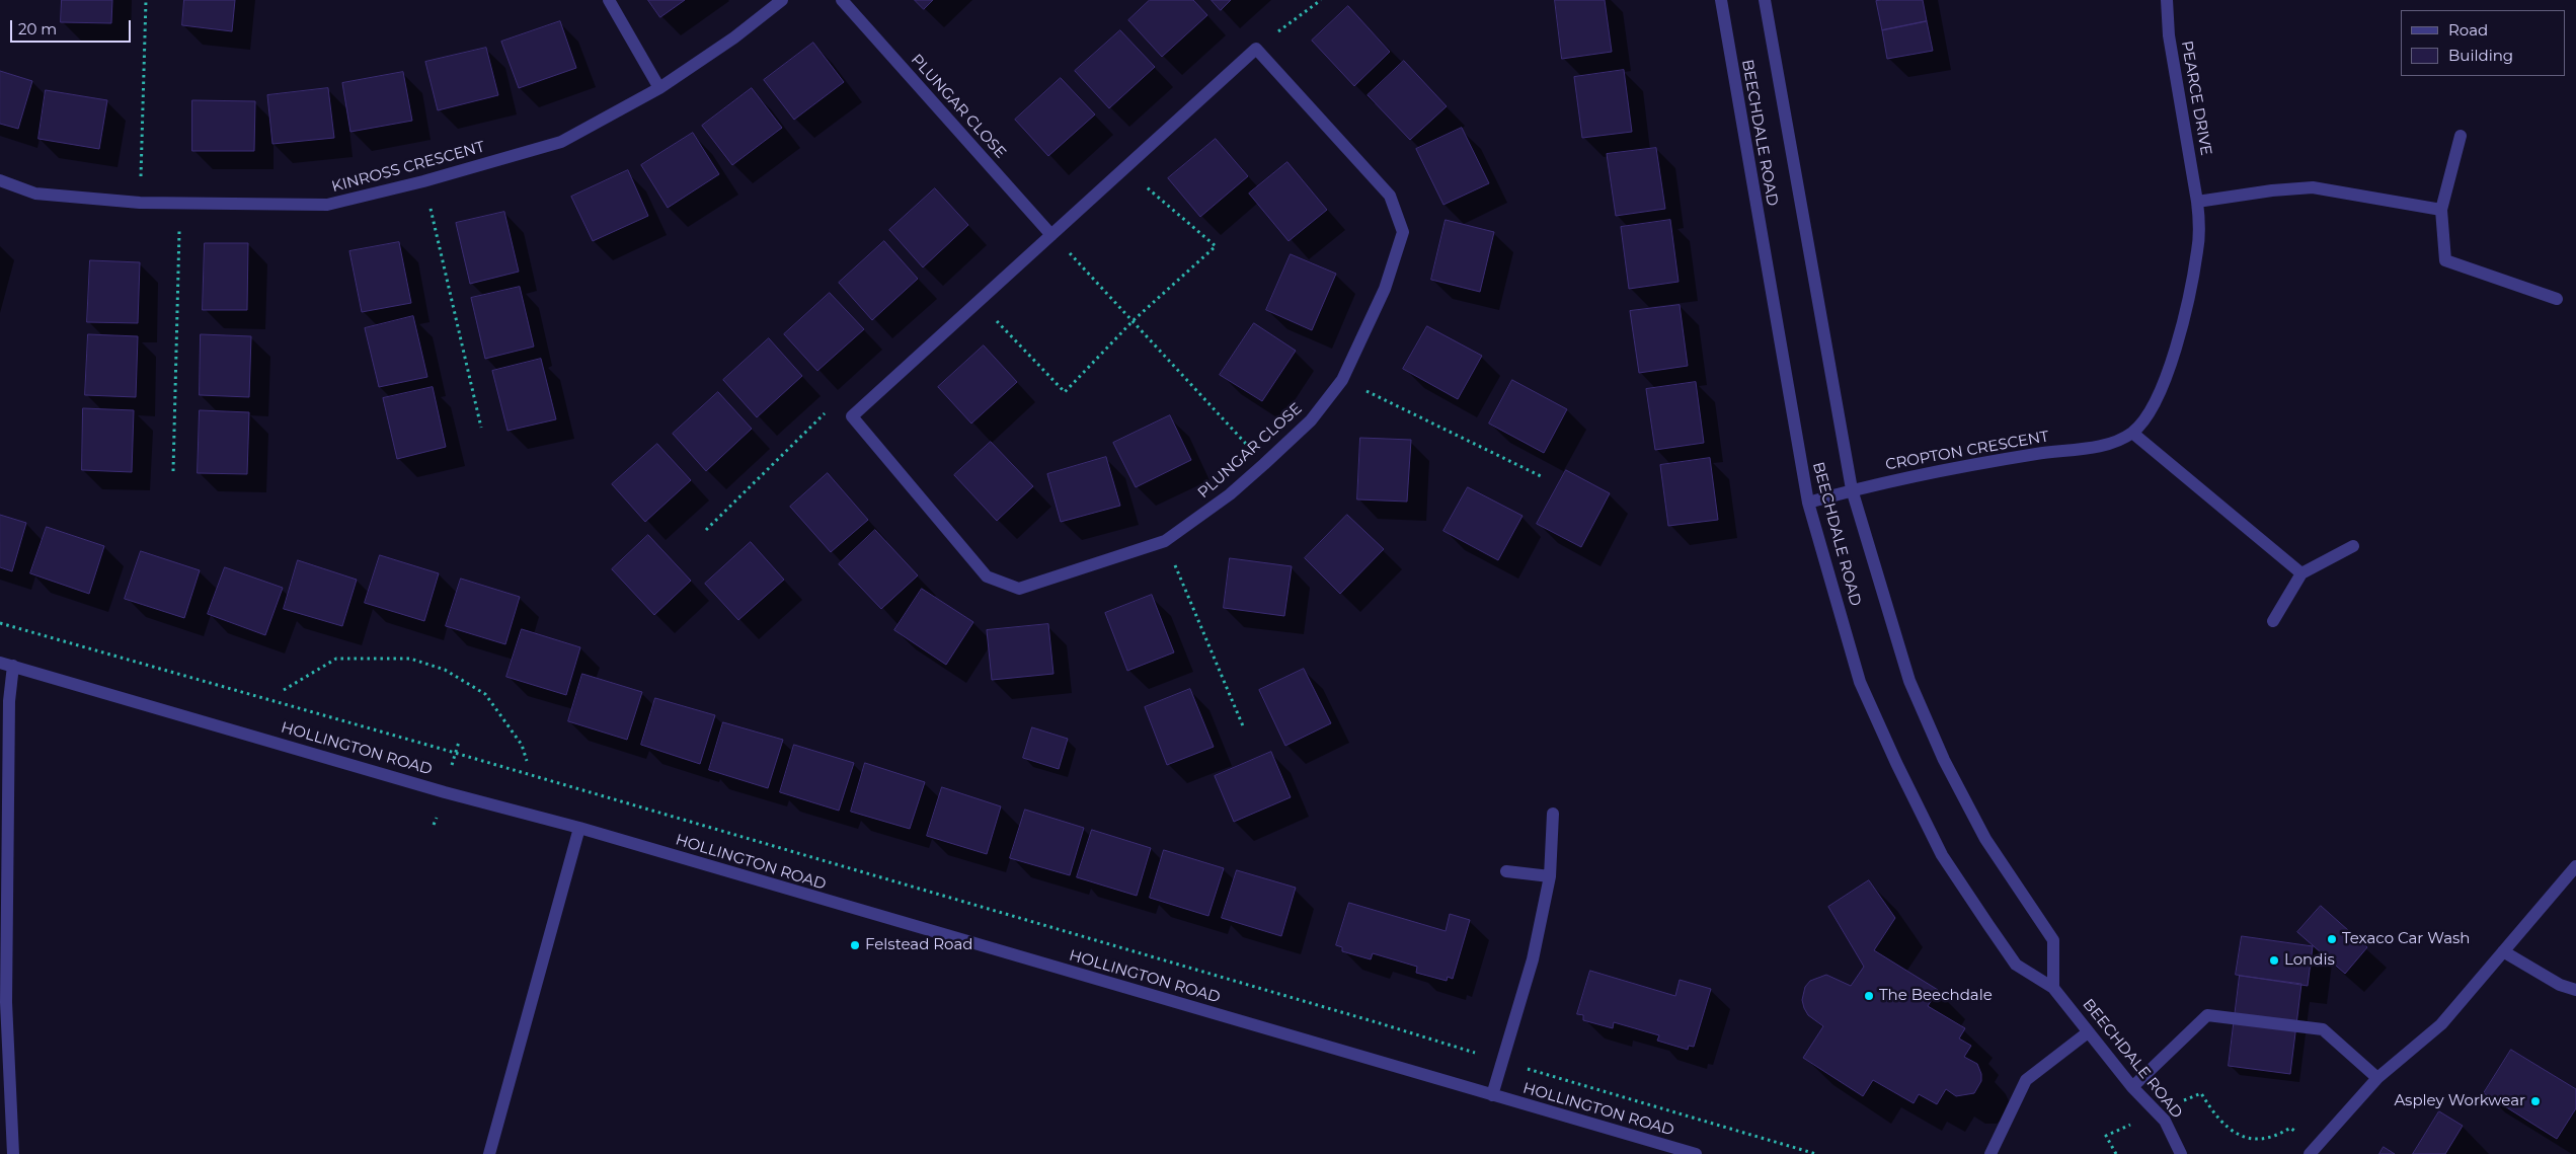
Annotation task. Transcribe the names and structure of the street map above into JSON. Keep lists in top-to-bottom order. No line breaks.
{"streets":{"street":["PEARCE DRIVE","PLUNGAR CLOSE","BEECHDALE ROAD","KINROSS CRESCENT","CROPTON CRESCENT","HOLLINGTON ROAD"]},"crossings":[["PEARCE DRIVE","CROPTON CRESCENT"],["BEECHDALE ROAD","CROPTON CRESCENT"]],"places":["Texaco Car Wash","Felstead Road","Londis","The Beechdale","Aspley Workwear"],"legend":["Road","Building"],"scale_bar":"20 m"}
